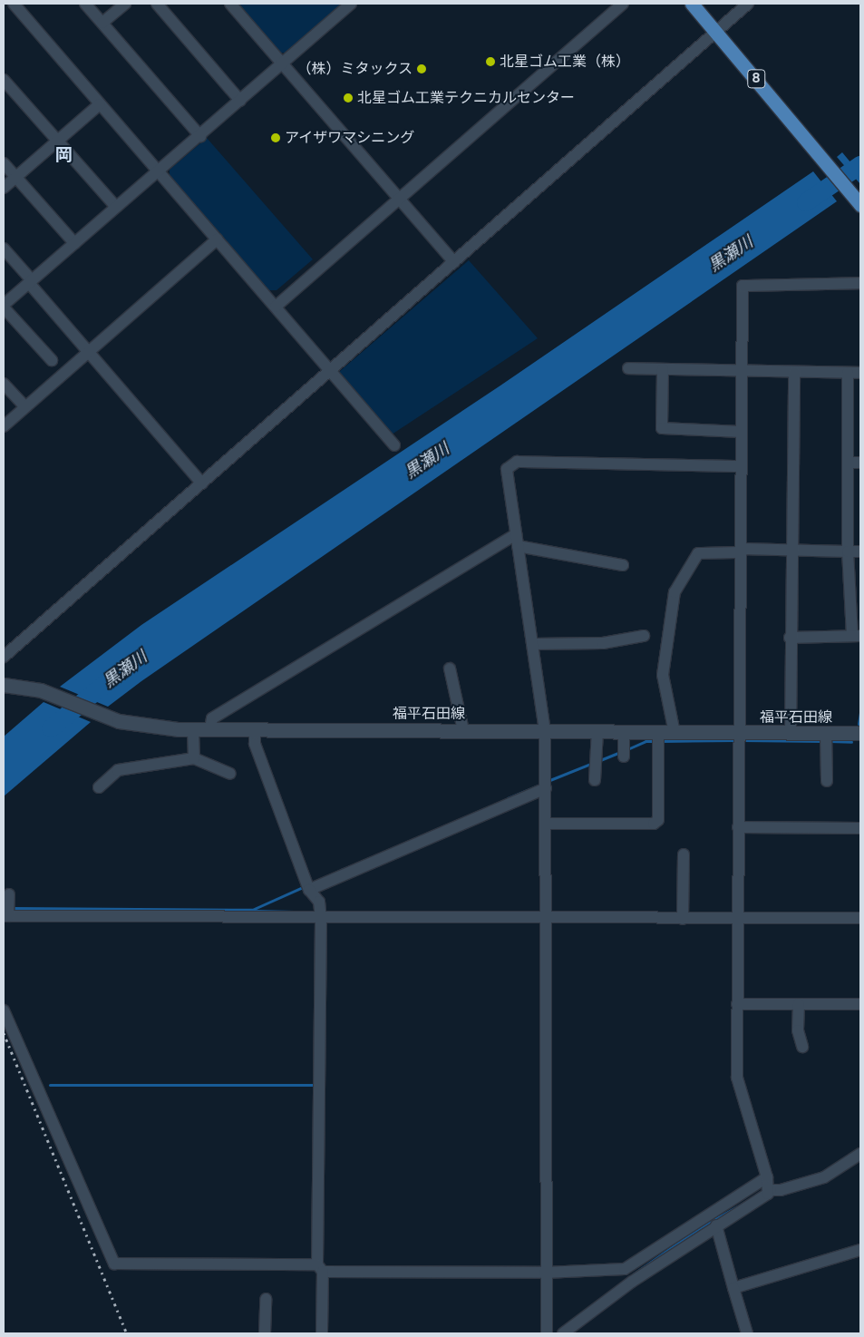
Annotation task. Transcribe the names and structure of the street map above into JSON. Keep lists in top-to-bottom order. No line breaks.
{"streets":{"highway":["8"],"main road":["福平石田線"]},"districts":["岡"],"water":["黒瀬川"],"places":["北星ゴム工業（株）","（株）ミタックス","北星ゴム工業テクニカルセンター","アイザワマシニング"]}
